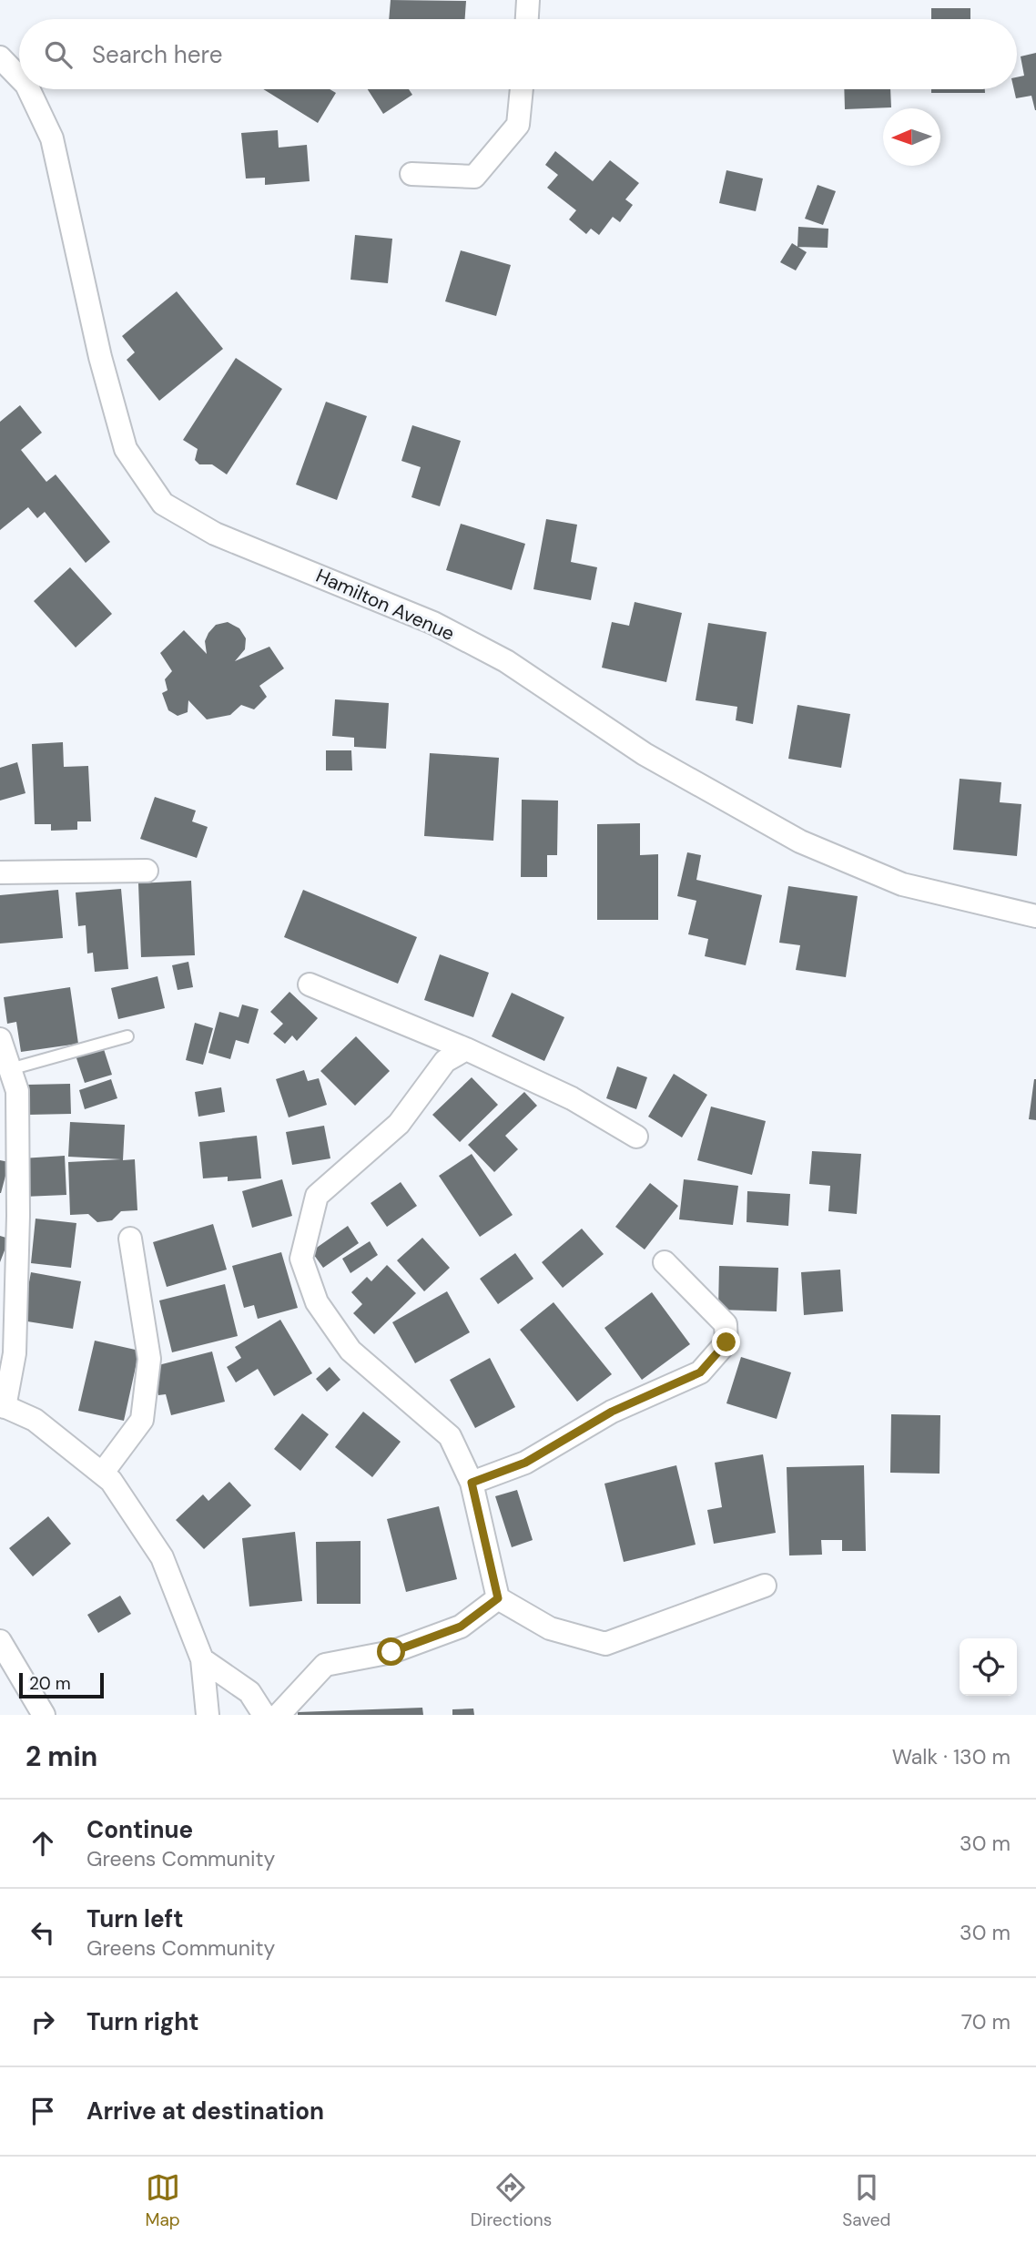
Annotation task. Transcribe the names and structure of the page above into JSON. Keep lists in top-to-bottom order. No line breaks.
{"streets":{"street":["Hamilton Avenue"]},"scale_bar":"20 m","north":"left","page":{"search":"Search here","scale":"20 m","heading":["2 min","Walk · 130 m"],"list":[["Continue","Greens Community","30 m"],["Turn left","Greens Community","30 m"],["Turn right","70 m"],"Arrive at destination"],"nav":["Map","Directions","Saved"]}}
